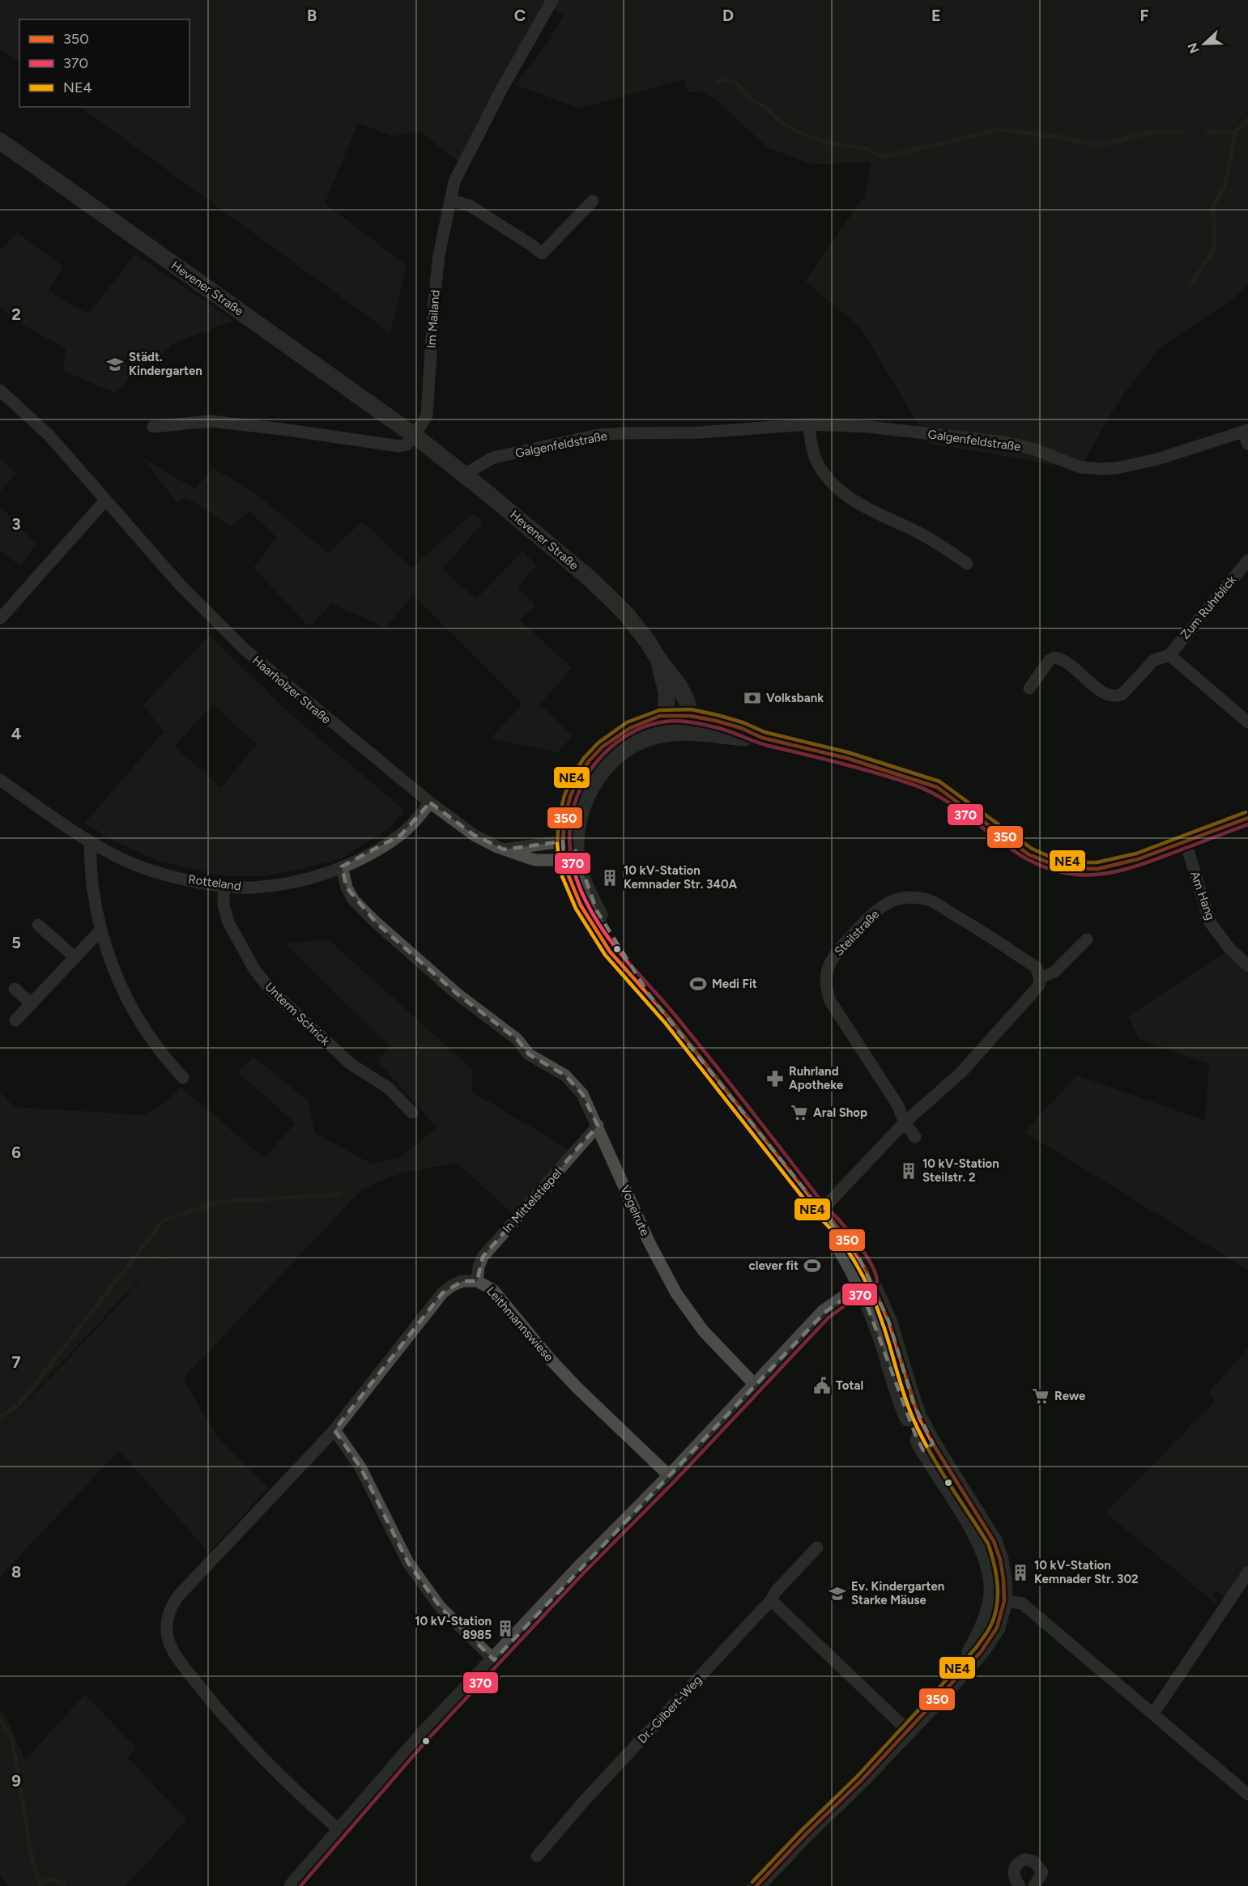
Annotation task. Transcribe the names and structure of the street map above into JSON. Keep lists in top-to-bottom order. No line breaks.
{"streets":{"main road":["Hevener Straße"],"street":["Im Mailand","Galgenfeldstraße","Zum Ruhrblick","Haarholzer Straße","Rotteland","Am Hang","Steilstraße","Unterm Schrick","In Mittelstiepel","Vogelrute","Leithmannswiese","Dr.-Gilbert-Weg"]},"crossings":[["Hevener Straße","Im Mailand"],["Hevener Straße","Galgenfeldstraße"],["Haarholzer Straße","Rotteland"],["Rotteland","Unterm Schrick"],["Rotteland","Vogelrute"],["In Mittelstiepel","Vogelrute"],["In Mittelstiepel","Leithmannswiese"]],"places":{"school or university":["Städt. Kindergarten","Ev. Kindergarten Starke Mäuse"],"bank":["Volksbank"],"building":["10 kV-Station Kemnader Str. 340A","10 kV-Station Steilstr. 2","10 kV-Station Kemnader Str. 302","10 kV-Station 8985"],"sports":["Medi Fit","clever fit"],"pharmacy":["Ruhrland Apotheke"],"supermarket":["Aral Shop","Rewe"],"public building":["Total"]},"lines":["transit line NE4","transit line 350","transit line 370"],"legend":["350","370","NE4"],"north":"left","grid":{"columns":["B","C","D","E","F"],"rows":["2","3","4","5","6","7","8","9"]}}
